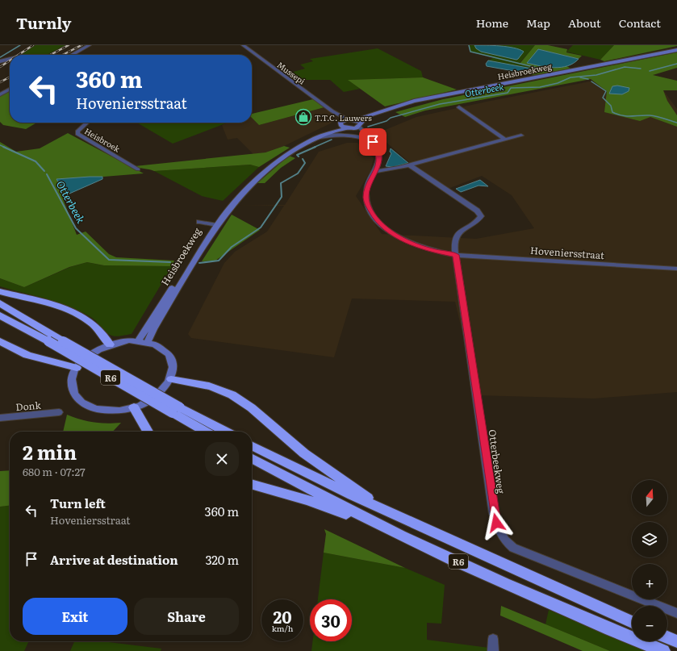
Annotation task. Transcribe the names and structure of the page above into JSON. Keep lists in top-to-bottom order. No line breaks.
{"streets":{"highway":["R6"],"main road":["Heisbroekweg"],"street":["Mussepi","Heisbroek","Hoveniersstraat","Donk","Otterbeekweg"]},"crossings":[["Heisbroekweg","Mussepi"],["Heisbroekweg","Hoveniersstraat"],["Hoveniersstraat","Otterbeekweg"]],"water":["Otterbeek"],"places":{"shop":["T.T.C. Lauwers"]},"north":"top","page":{"header":"Turnly","nav":["Home","Map","About","Contact"],"turn":["360 m","Hoveniersstraat"],"heading":["2 min","680 m · 07:27"],"map_buttons":["+","−"],"list":[{"name":"Turn left","note":"Hoveniersstraat","value":"360 m"},{"name":"Arrive at destination","value":"320 m"}],"buttons":["Exit","Share"],"speed":"20 km/h","limit":"30"}}
